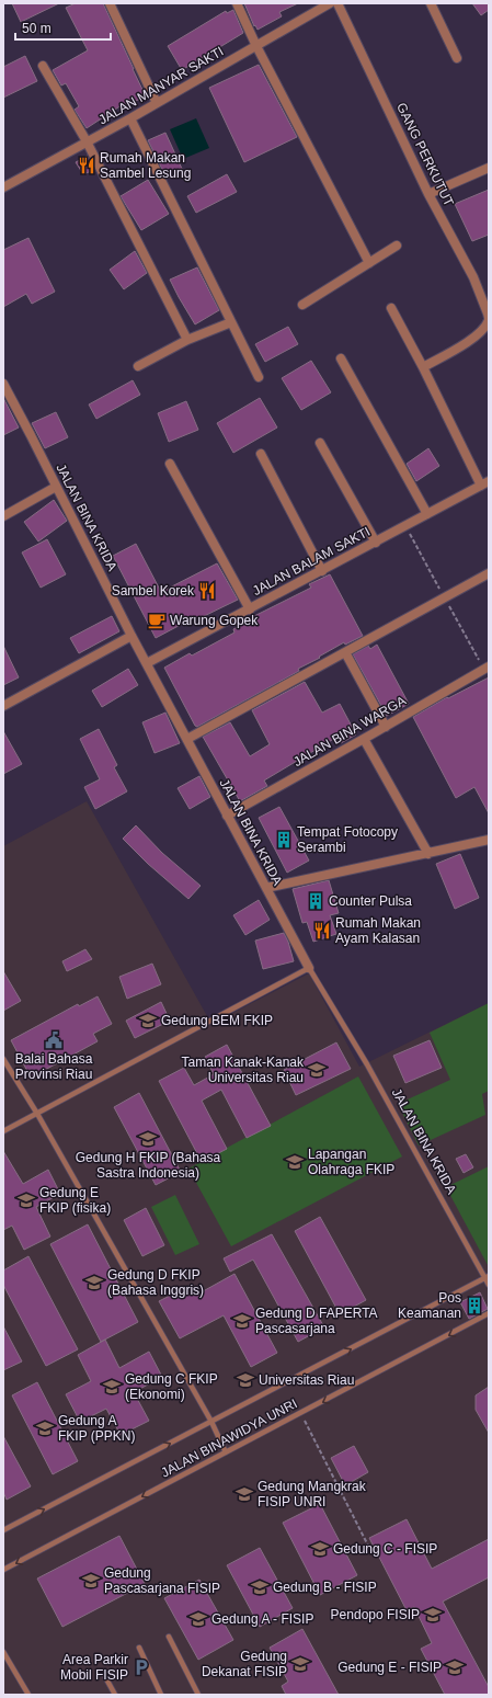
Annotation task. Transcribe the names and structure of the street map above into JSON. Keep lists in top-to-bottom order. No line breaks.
{"streets":{"street":["JALAN MANYAR SAKTI","GANG PERKUTUT","JALAN BINA KRIDA","JALAN BALAM SAKTI","JALAN BINA WARGA"],"lane":["JALAN BINAWIDYA UNRI"]},"crossings":[["JALAN BINA KRIDA","JALAN BALAM SAKTI"],["JALAN BINA KRIDA","JALAN BINA WARGA"],["JALAN BINA KRIDA","JALAN BINAWIDYA UNRI"]],"places":{"restaurant":["Rumah Makan Sambel Lesung","Sambel Korek","Rumah Makan Ayam Kalasan"],"cafe":["Warung Gopek"],"building":["Tempat Fotocopy Serambi","Counter Pulsa","Pos Keamanan"],"school or university":["Gedung BEM FKIP","Taman Kanak-Kanak Universitas Riau","Gedung H FKIP (Bahasa Sastra Indonesia)","Lapangan Olahraga FKIP","Gedung E FKIP (fisika)","Gedung D FKIP (Bahasa Inggris)","Gedung D FAPERTA Pascasarjana","Universitas Riau","Gedung C FKIP (Ekonomi)","Gedung A FKIP (PPKN)","Gedung Mangkrak FISIP UNRI","Gedung C - FISIP","Gedung Pascasarjana FISIP","Gedung B - FISIP","Pendopo FISIP","Gedung A - FISIP","Gedung Dekanat FISIP","Gedung E - FISIP"],"public building":["Balai Bahasa Provinsi Riau"],"parking":["Area Parkir Mobil FISIP"]},"scale_bar":"50 m"}
